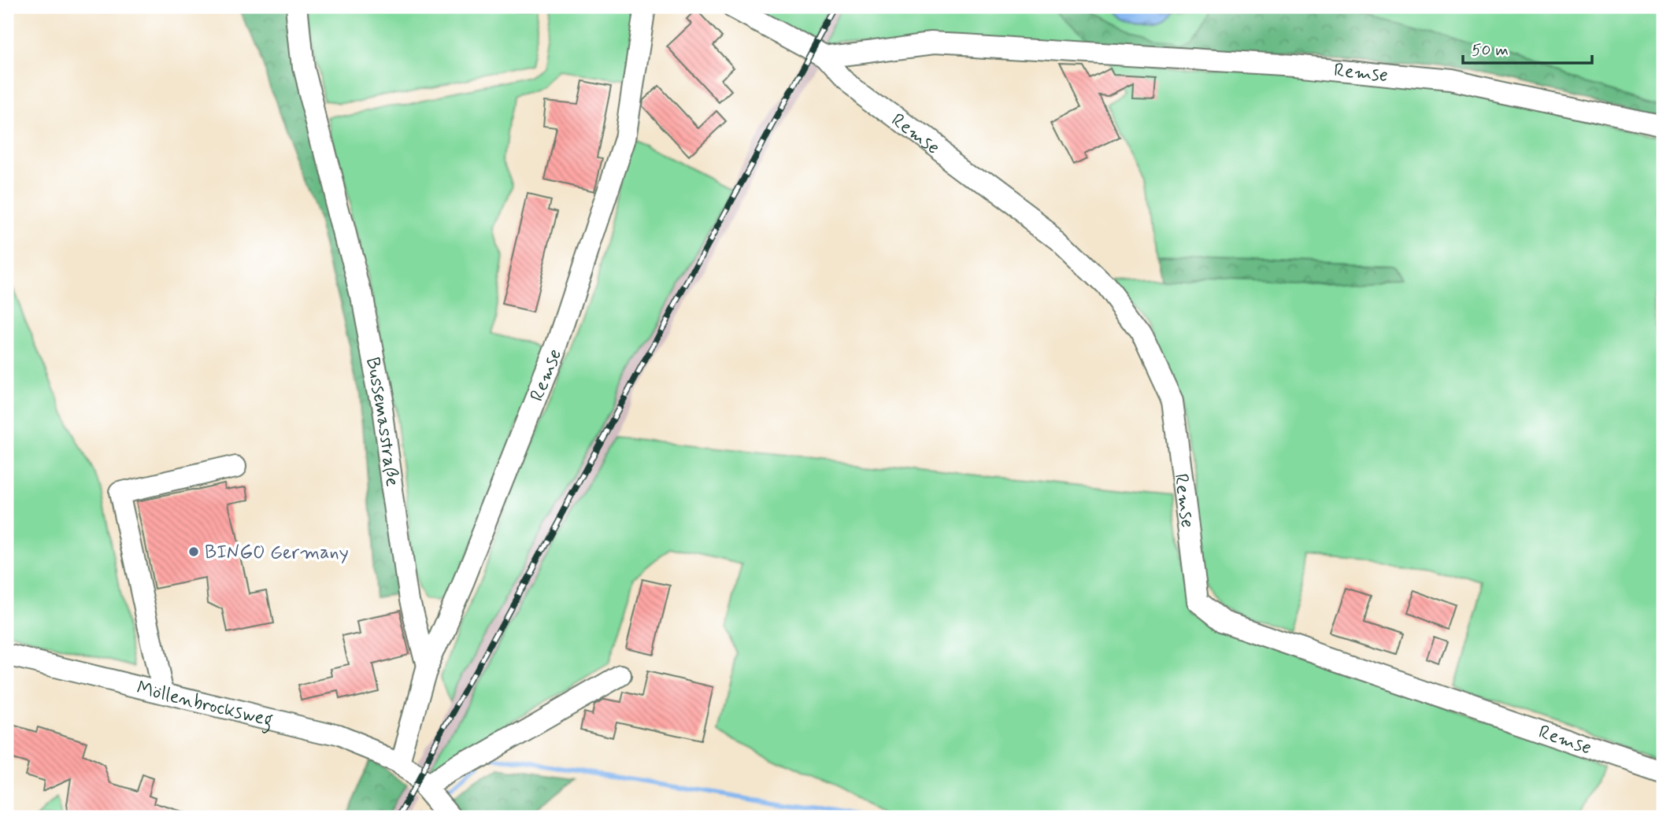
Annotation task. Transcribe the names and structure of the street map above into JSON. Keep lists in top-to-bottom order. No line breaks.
{"streets":{"street":["Remse","Bussemasstraße","Möllenbrocksweg"]},"crossings":[["Remse","Bussemasstraße"],["Bussemasstraße","Möllenbrocksweg"]],"places":["BINGO Germany"],"scale_bar":"50 m"}
